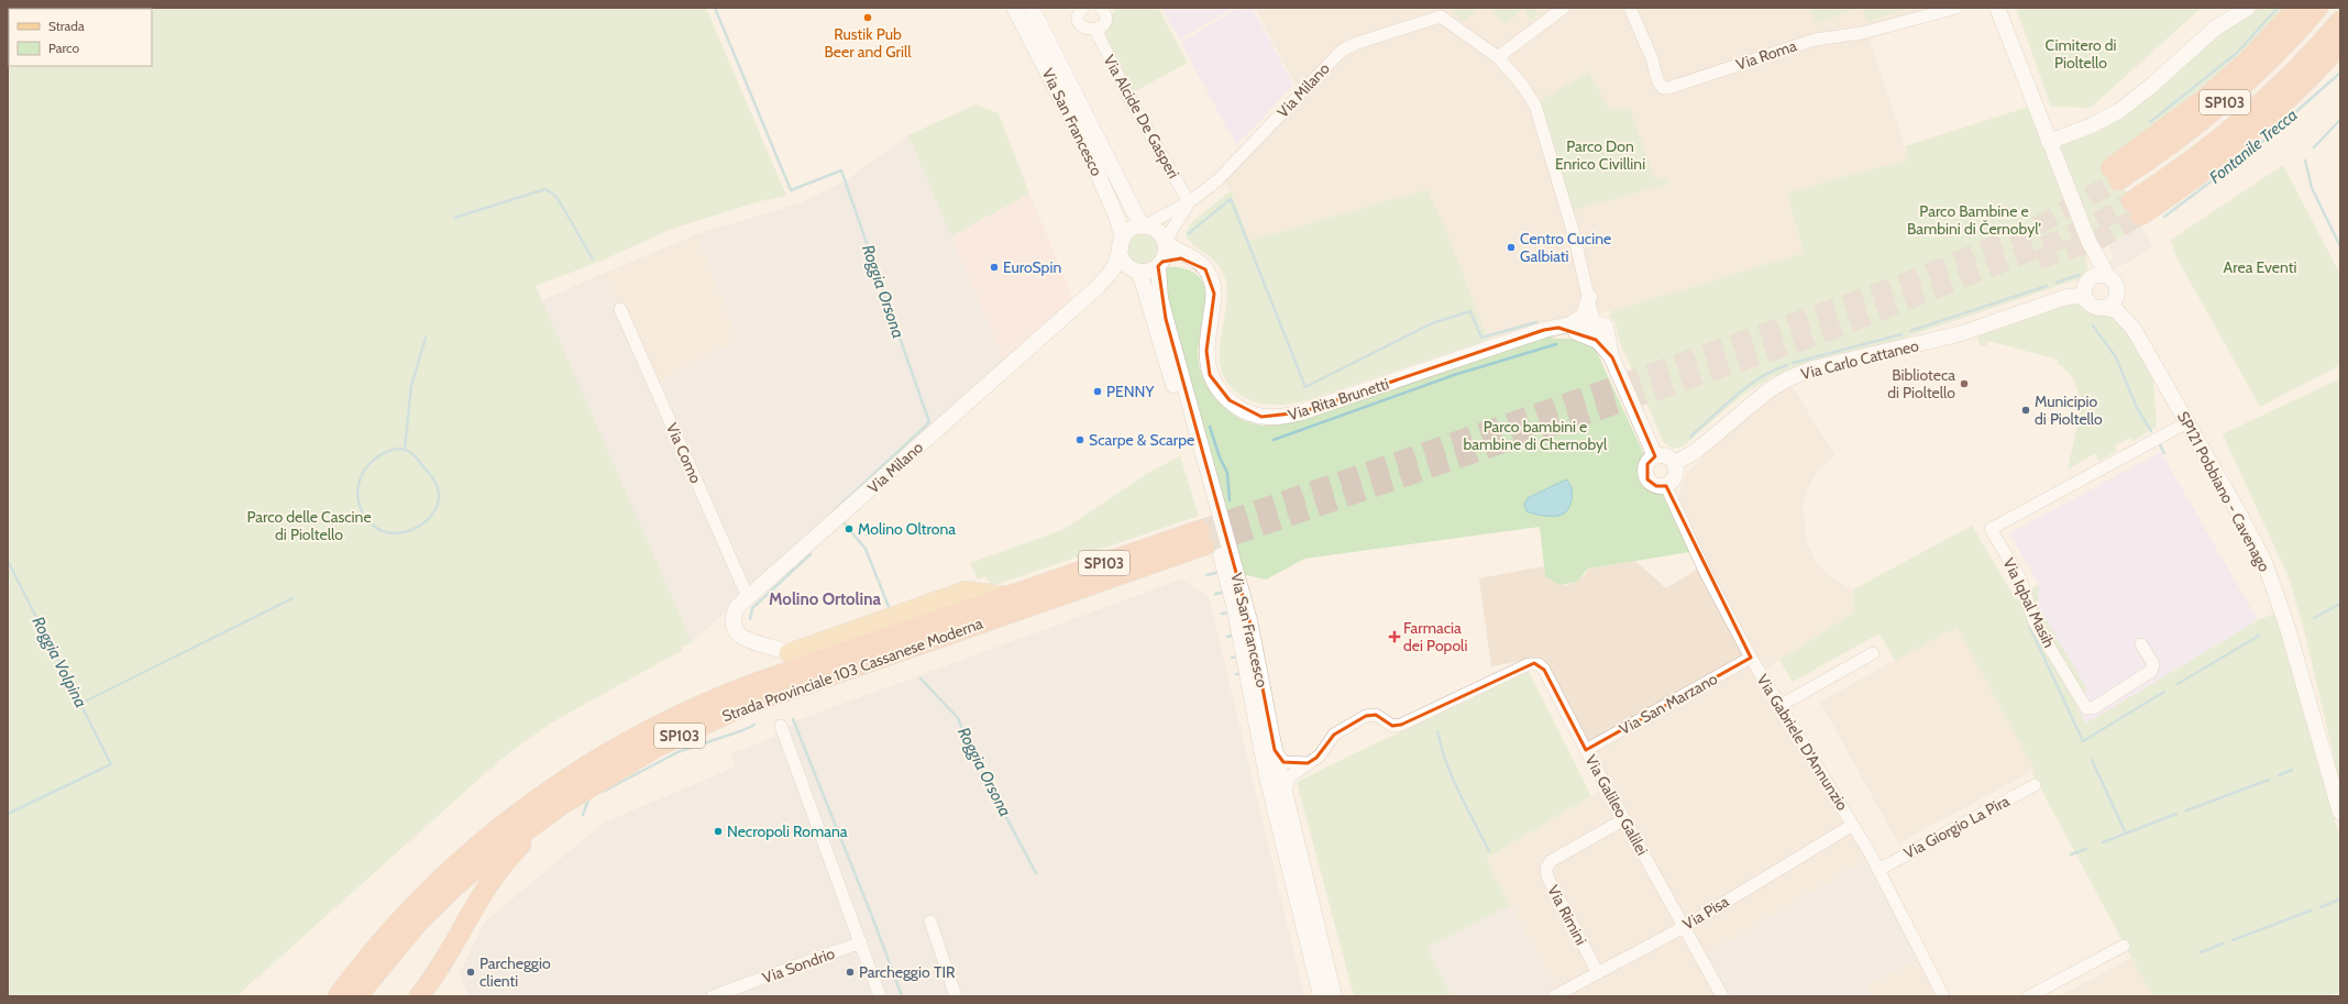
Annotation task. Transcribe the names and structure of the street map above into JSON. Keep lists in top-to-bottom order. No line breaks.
{"streets":{"highway":["SP103","Strada Provinciale 103 Cassanese Moderna"],"street":["Via Roma","Via Milano","Via Alcide De Gasperi","Via San Francesco","Via Carlo Cattaneo","Via Rita Brunetti","Via Como","SP121 Pobbiano - Cavenago","Via Iqbal Masih","Via San Marzano","Via Gabriele D'Annunzio","Via Galileo Galilei","Via Giorgio La Pira","Via Pisa","Via Rimini","Via Sondrio"]},"crossings":[["Via Milano","Via Alcide De Gasperi"],["Via Milano","Via San Francesco"],["Via Milano","Via Como"],["SP103","Strada Provinciale 103 Cassanese Moderna"],["Via Carlo Cattaneo","SP121 Pobbiano - Cavenago"],["Via Carlo Cattaneo","Via Gabriele D'Annunzio"],["SP121 Pobbiano - Cavenago","Via Iqbal Masih"],["Via San Marzano","Via Gabriele D'Annunzio"],["Via San Marzano","Via Galileo Galilei"],["Via Gabriele D'Annunzio","Via Giorgio La Pira"],["Via Gabriele D'Annunzio","Via Pisa"],["Via Galileo Galilei","Via Pisa"],["Via Galileo Galilei","Via Rimini"],["Via Pisa","Via Rimini"]],"districts":["Molino Ortolina"],"water":["Fontanile Trecca","Roggia Orsona","Roggia Volpina"],"parks":["Cimitero di Pioltello","Parco Don Enrico Civillini","Parco Bambine e Bambini di Černobyl’","Area Eventi","Parco bambini e bambine di Chernobyl","Parco delle Cascine di Pioltello"],"places":{"other":["Rustik Pub Beer and Grill","Centro Cucine Galbiati","EuroSpin","Biblioteca di Pioltello","PENNY","Municipio di Pioltello","Scarpe & Scarpe","Molino Oltrona","Necropoli Romana","Parcheggio clienti","Parcheggio TIR"],"health":["Farmacia dei Popoli"]},"legend":["Strada","Parco"]}
